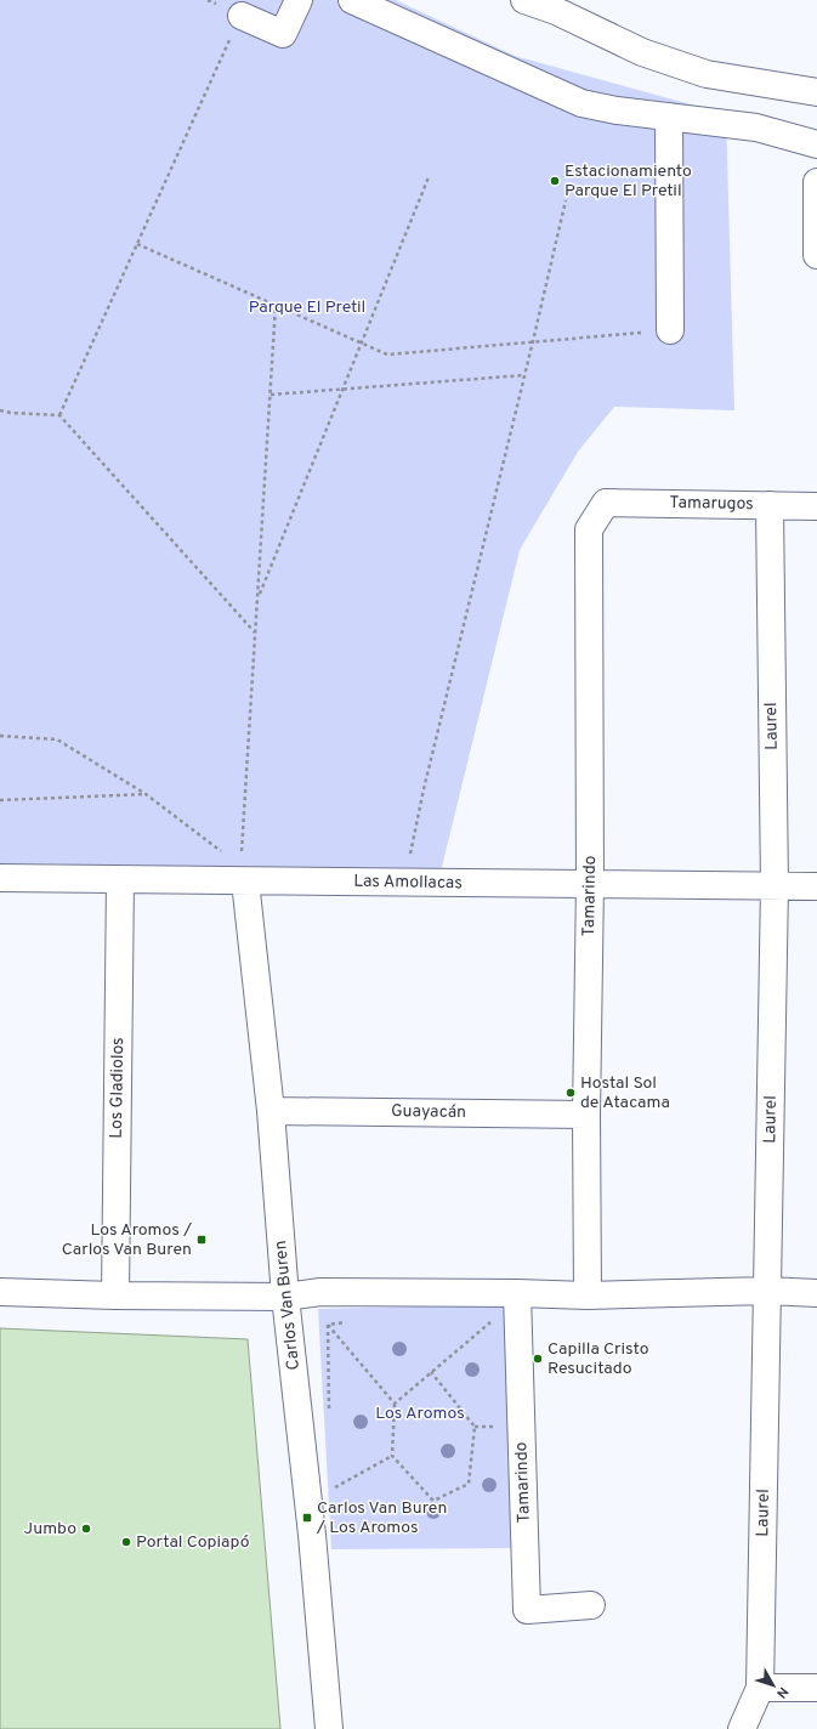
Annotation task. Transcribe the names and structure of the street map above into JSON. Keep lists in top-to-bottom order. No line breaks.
{"streets":{"street":["Tamarugos","Laurel","Las Amollacas","Tamarindo","Los Gladiolos","Guayacán","Carlos Van Buren"]},"crossings":[["Tamarugos","Laurel"],["Tamarugos","Tamarindo"],["Laurel","Las Amollacas"],["Las Amollacas","Tamarindo"],["Las Amollacas","Los Gladiolos"],["Las Amollacas","Carlos Van Buren"],["Tamarindo","Guayacán"],["Guayacán","Carlos Van Buren"]],"parks":["Parque El Pretil","Los Aromos"],"places":{"other":["Estacionamiento Parque El Pretil","Hostal Sol de Atacama","Capilla Cristo Resucitado","Jumbo","Portal Copiapó"],"transit":["Los Aromos / Carlos Van Buren","Carlos Van Buren / Los Aromos"]},"north":"bottom right"}
